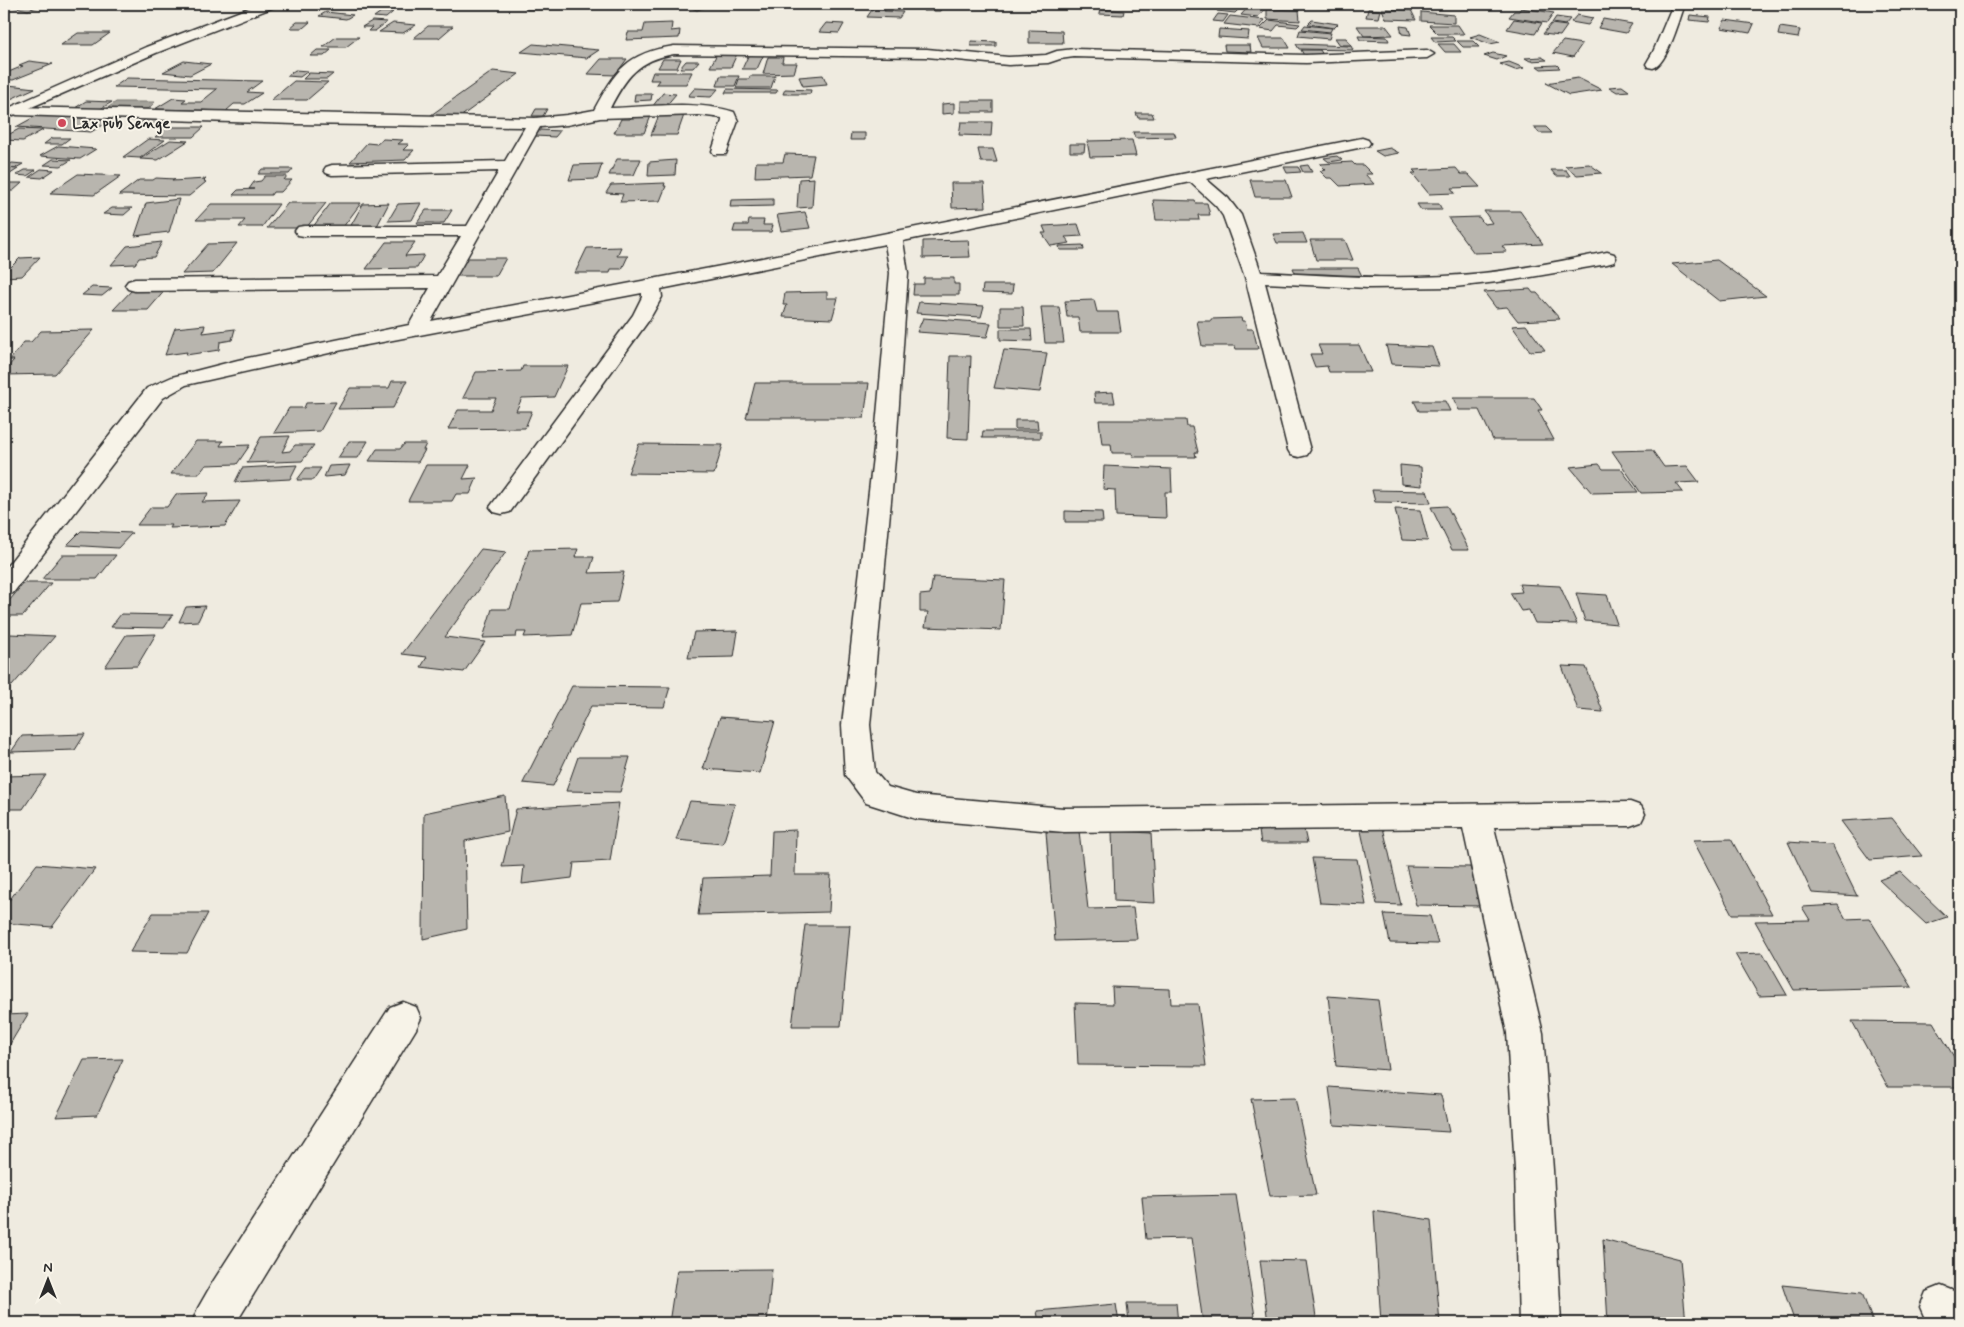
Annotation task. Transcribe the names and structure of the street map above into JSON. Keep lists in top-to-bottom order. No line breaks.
{"places":["Lax pub Senge"],"north":"top"}
